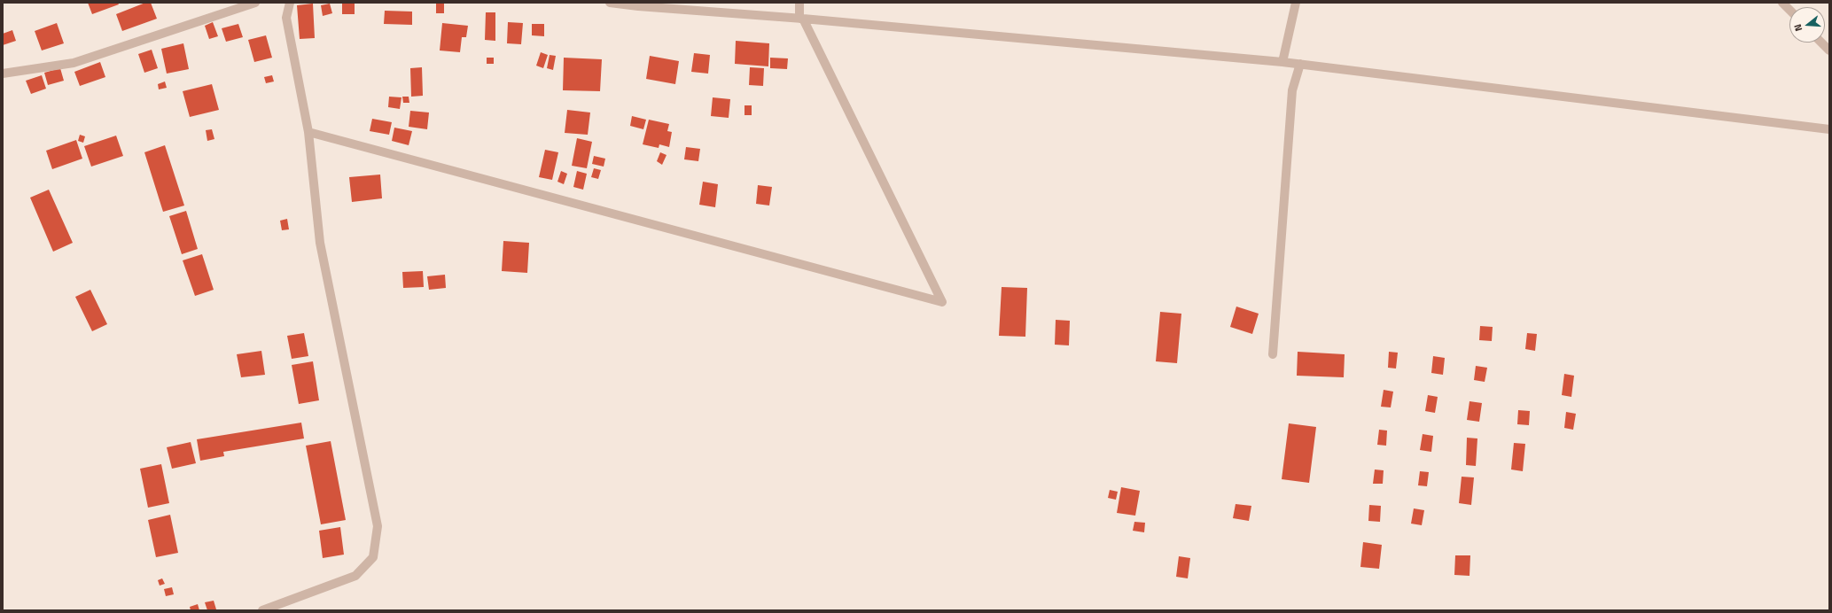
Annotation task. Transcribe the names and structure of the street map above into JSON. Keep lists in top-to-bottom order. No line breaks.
{"north":"left"}
